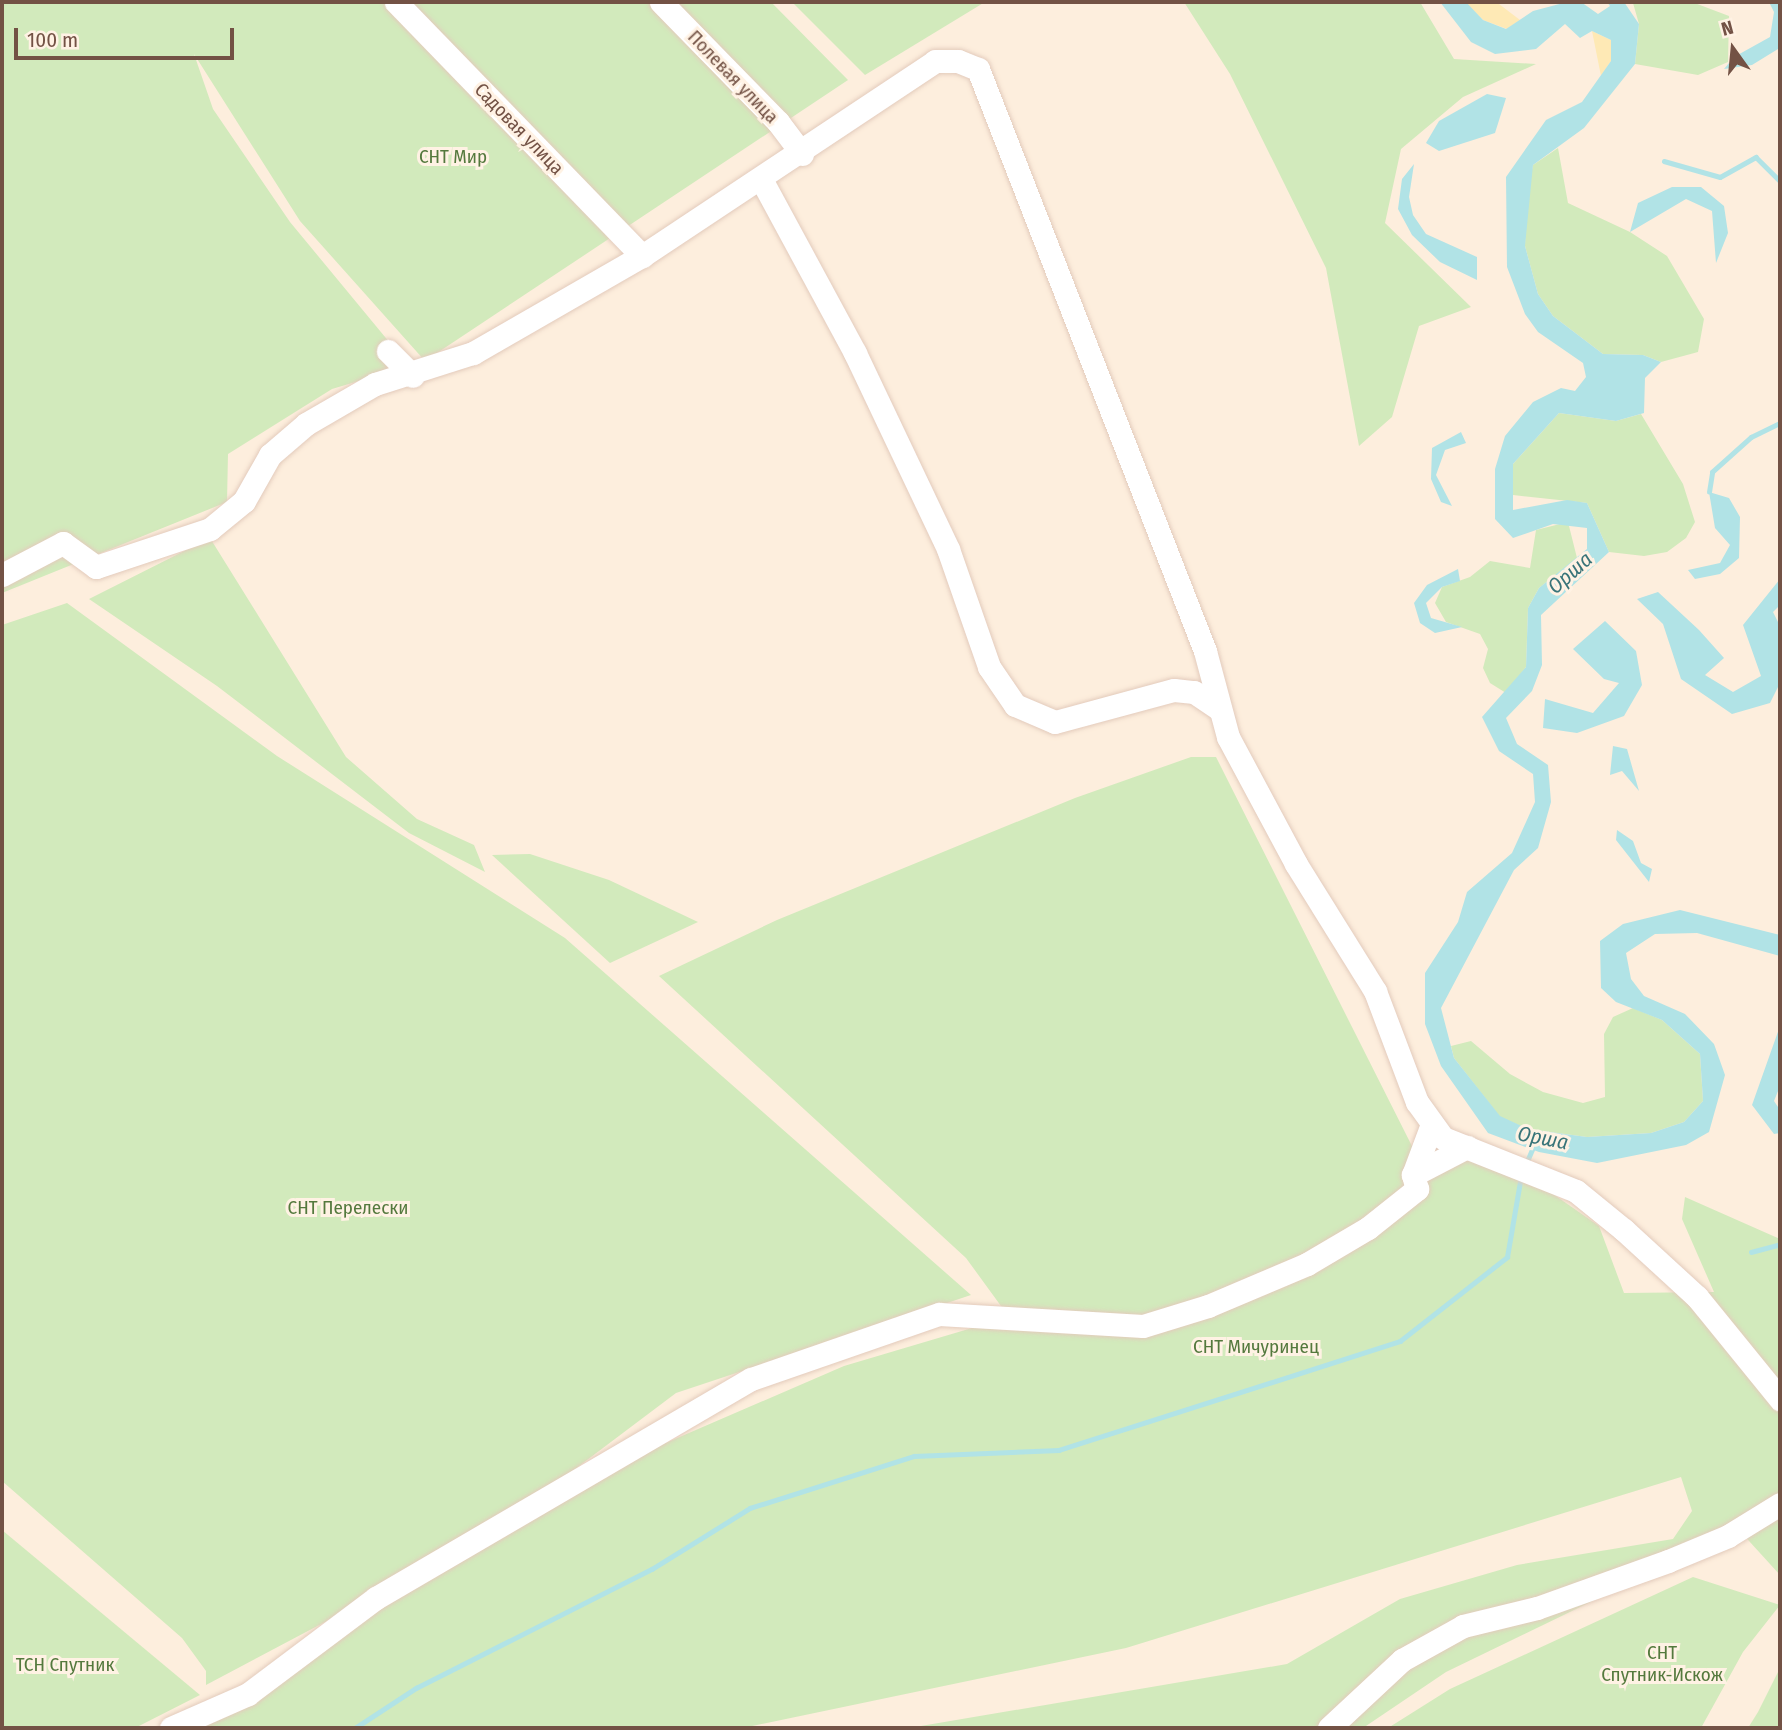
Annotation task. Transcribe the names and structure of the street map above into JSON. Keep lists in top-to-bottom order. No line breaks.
{"streets":{"street":["Полевая улица","Садовая улица"]},"water":["Орша"],"parks":["СНТ Мир","СНТ Перелески","СНТ Мичуринец","СНТ Спутник-Искож","ТСН Спутник"],"scale_bar":"100 m","north":"top"}
